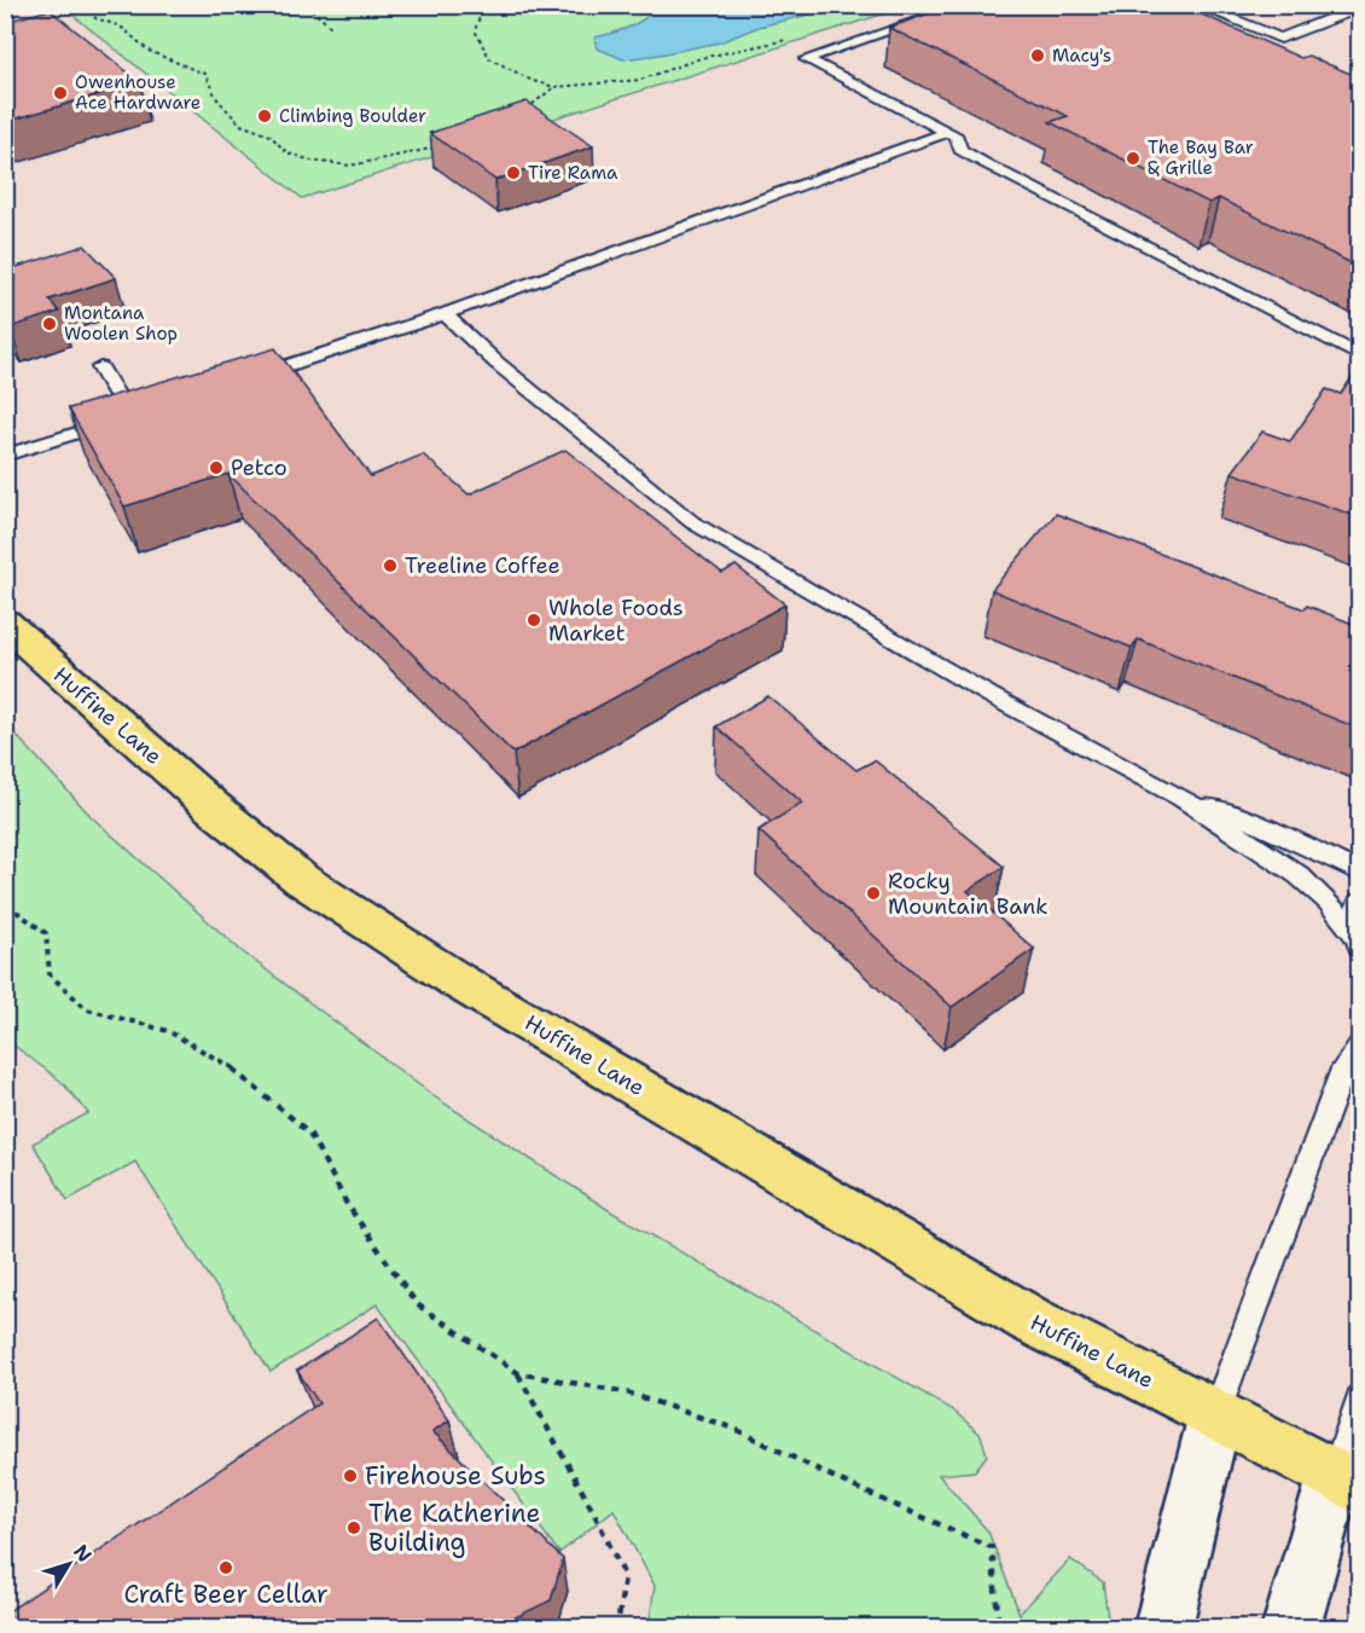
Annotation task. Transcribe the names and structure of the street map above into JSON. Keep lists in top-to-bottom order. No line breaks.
{"streets":{"highway":["Huffine Lane"]},"places":["Macy's","Owenhouse Ace Hardware","Climbing Boulder","The Bay Bar & Grille","Tire Rama","Montana Woolen Shop","Petco","Treeline Coffee","Whole Foods Market","Rocky Mountain Bank","Firehouse Subs","The Katherine Building","Craft Beer Cellar"],"north":"top right"}
